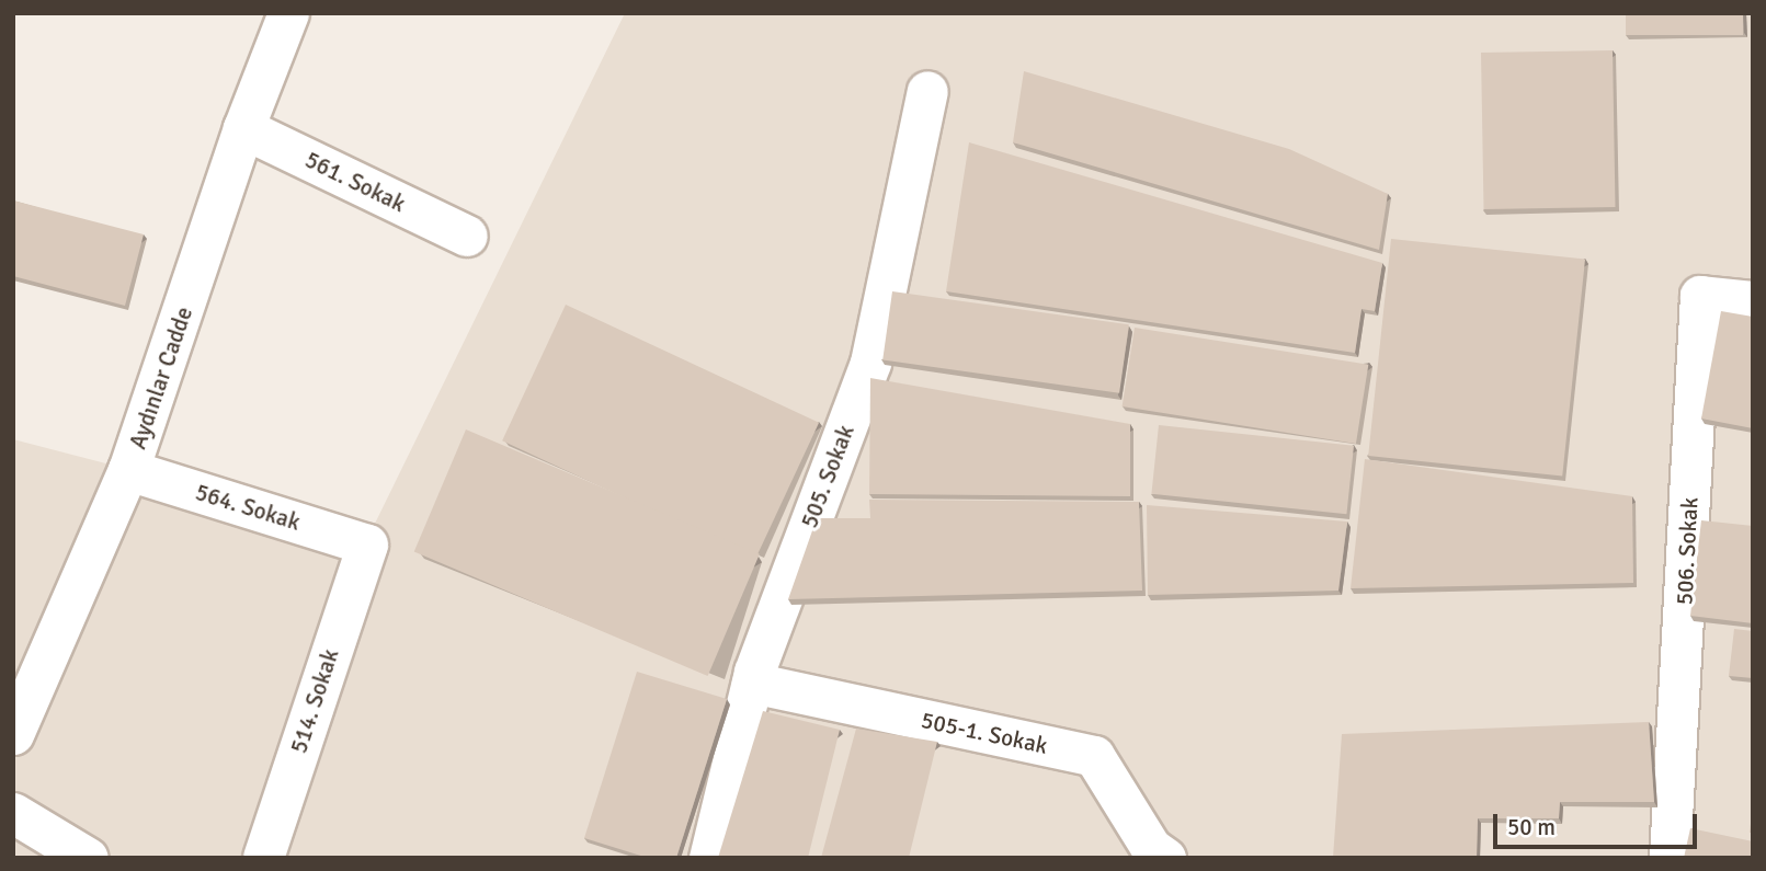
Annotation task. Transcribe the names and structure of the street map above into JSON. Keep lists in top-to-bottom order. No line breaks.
{"streets":{"street":["561. Sokak","Aydınlar Cadde","505. Sokak","564. Sokak","506. Sokak","514. Sokak","505-1. Sokak"]},"crossings":[["561. Sokak","Aydınlar Cadde"],["Aydınlar Cadde","564. Sokak"],["505. Sokak","505-1. Sokak"],["564. Sokak","514. Sokak"]],"scale_bar":"50 m"}
